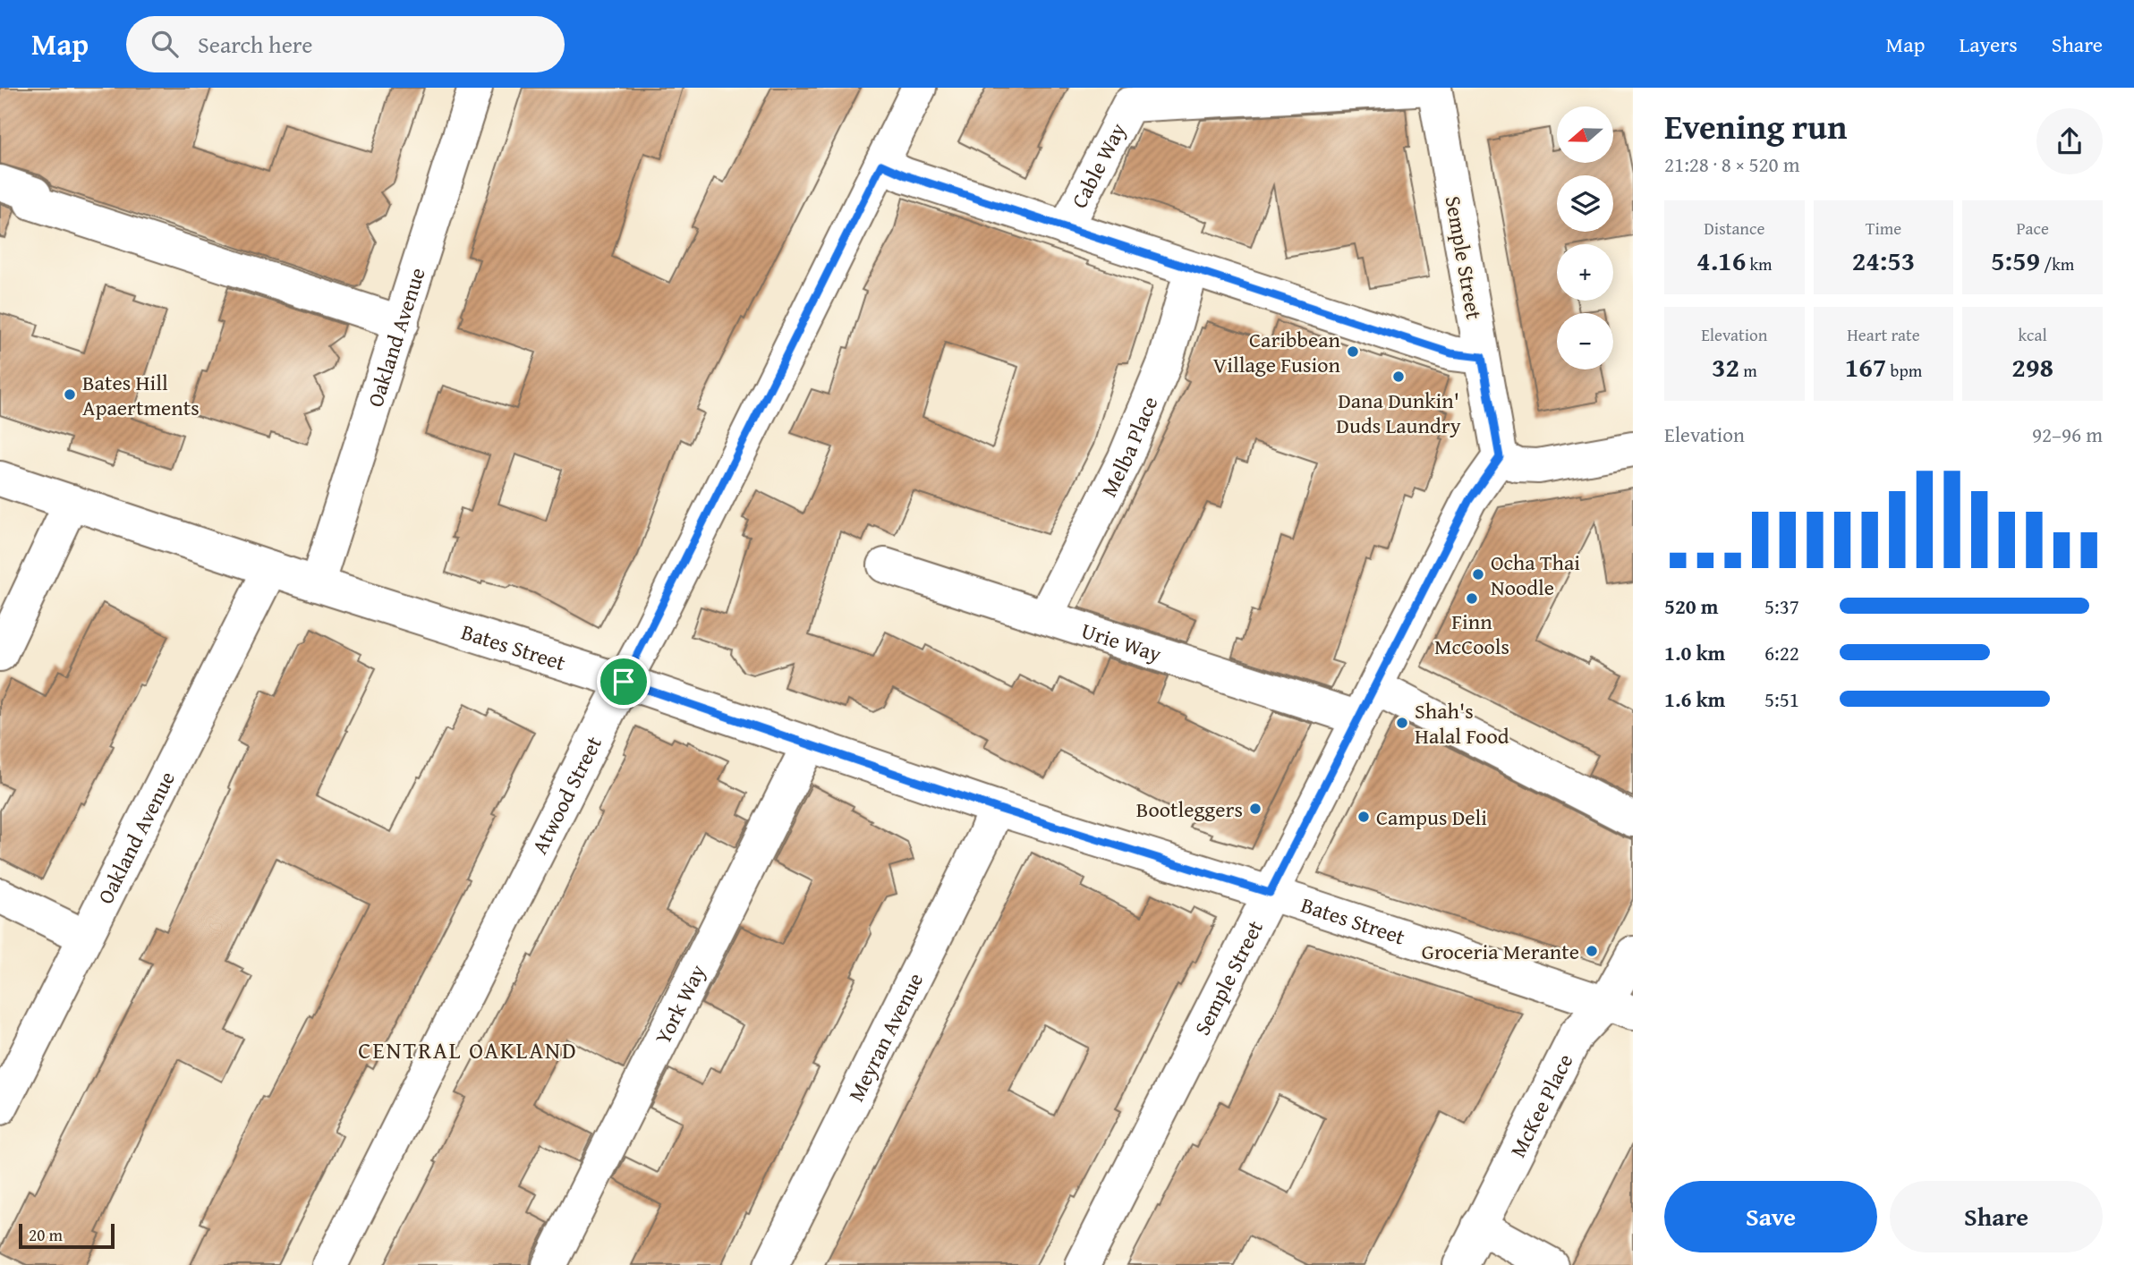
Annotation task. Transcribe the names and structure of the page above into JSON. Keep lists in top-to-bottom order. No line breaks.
{"streets":{"street":["Cable Way","Semple Street","Oakland Avenue","Melba Place","Urie Way","Bates Street","Atwood Street","York Way","Meyran Avenue","McKee Place"]},"crossings":[["Cable Way","Semple Street"],["Semple Street","Urie Way"],["Semple Street","Bates Street"],["Oakland Avenue","Bates Street"],["Melba Place","Urie Way"],["Bates Street","Atwood Street"],["Bates Street","York Way"],["Bates Street","Meyran Avenue"],["Bates Street","McKee Place"]],"districts":["CENTRAL OAKLAND"],"places":["Caribbean Village Fusion","Dana Dunkin' Duds Laundry","Bates Hill Apaertments","Ocha Thai Noodle","Finn McCools","Shah's Halal Food","Bootleggers","Campus Deli","Groceria Merante"],"scale_bar":"20 m","north":"left","page":{"header":"Map","search":"Search here","nav":["Map","Layers","Share"],"heading":["Evening run","21:28 · 8 × 520 m"],"map_buttons":["+","−"],"stats":[["Distance","4.16 km"],["Time","24:53"],["Pace","5:59 /km"],["Elevation","32 m"],["Heart rate","167 bpm"],["kcal","298"]],"chart":["Elevation","92–96 m"],"list":[{"name":"520 m","note":"5:37"},{"name":"1.0 km","note":"6:22"},{"name":"1.6 km","note":"5:51"}],"buttons":["Save","Share"],"scale":"20 m"}}
